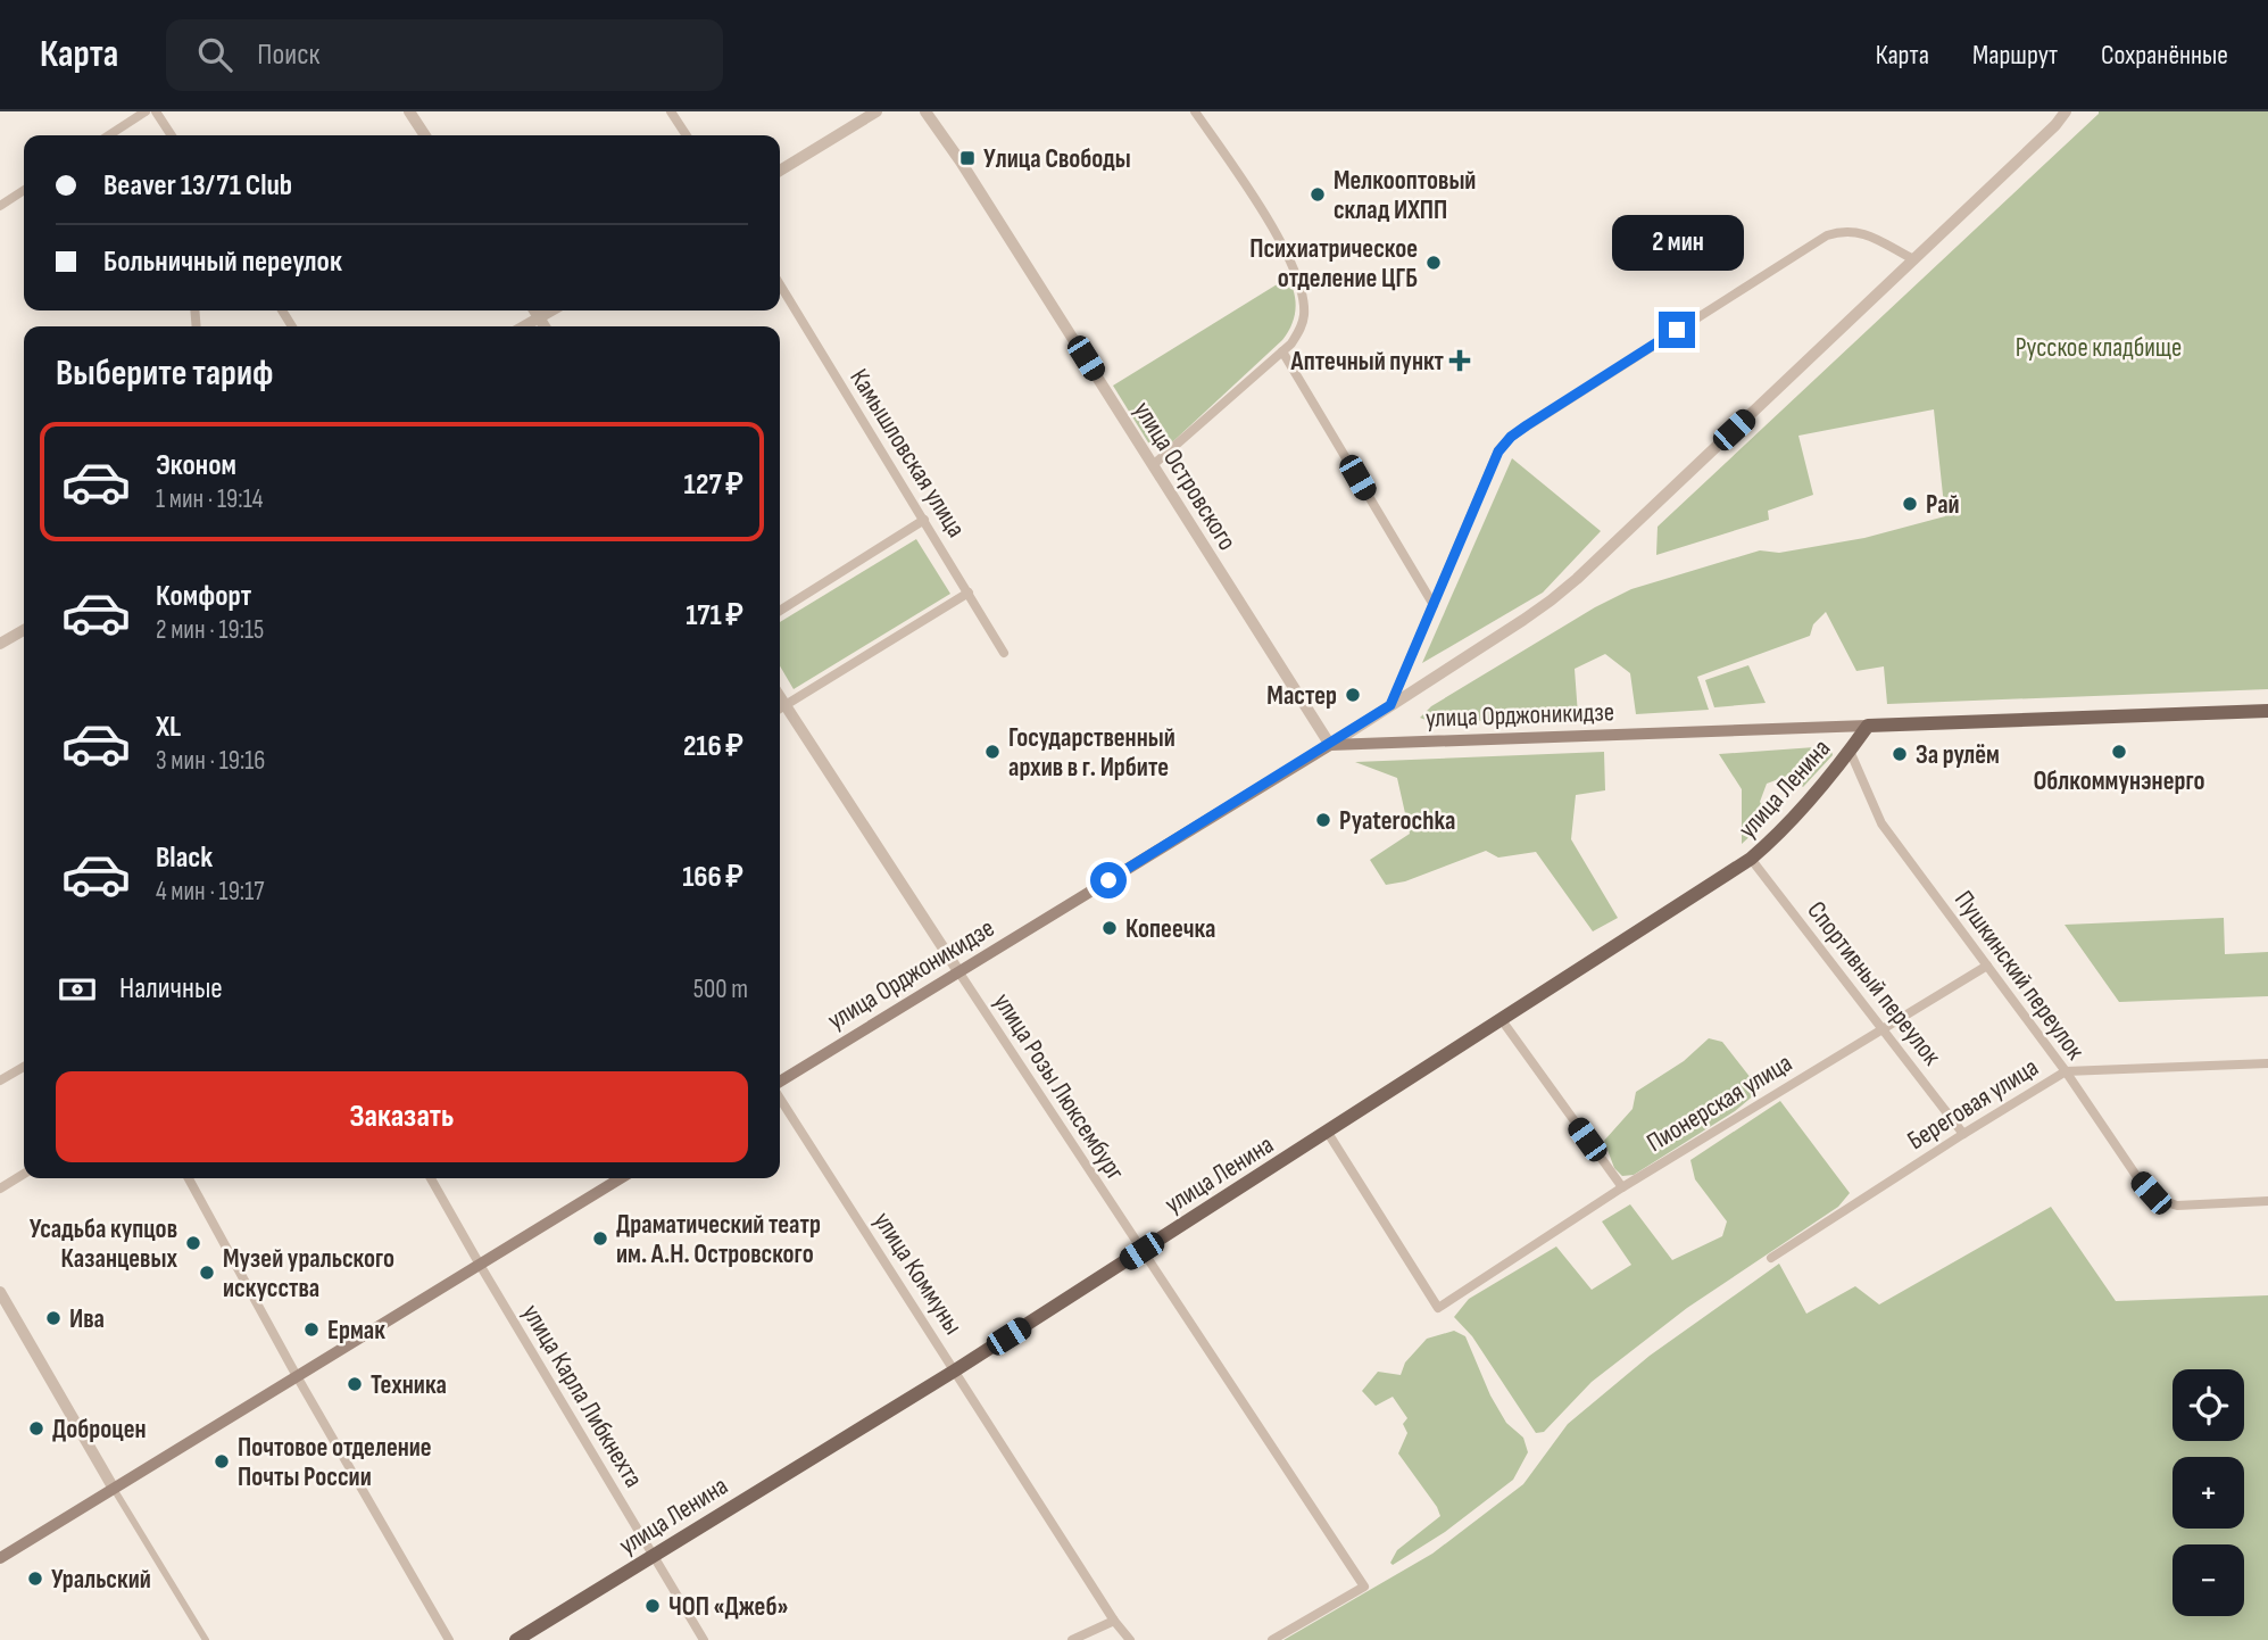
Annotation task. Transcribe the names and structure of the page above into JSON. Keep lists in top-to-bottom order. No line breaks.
{"streets":{"main road":["улица Орджоникидзе","улица Ленина"],"street":["Камышловская улица","улица Островского","Пушкинский переулок","Спортивный переулок","улица Розы Люксембург","Пионерская улица","Береговая улица","улица Коммуны","улица Карла Либкнехта"]},"crossings":[["улица Островского","улица Орджоникидзе"],["улица Орджоникидзе","улица Ленина"],["улица Орджоникидзе","улица Розы Люксембург"],["улица Ленина","Пушкинский переулок"],["улица Ленина","Спортивный переулок"],["улица Ленина","улица Розы Люксембург"],["улица Ленина","Пионерская улица"],["улица Ленина","улица Коммуны"],["улица Ленина","улица Карла Либкнехта"],["Пушкинский переулок","Пионерская улица"],["Пушкинский переулок","Береговая улица"],["Спортивный переулок","Пионерская улица"],["Спортивный переулок","Береговая улица"]],"parks":["Русское кладбище"],"places":{"transit":["Улица Свободы"],"other":["Мелкооптовый склад ИХПП","Психиатрическое отделение ЦГБ","Рай","Мастер","Государственный архив в г. Ирбите","Облкоммунэнерго","За рулём","Pyaterochka","Копеечка","Драматический театр им. А.Н. Островского","Усадьба купцов Казанцевых","Музей уральского искусства","Ива","Ермак","Техника","Доброцен","Почтовое отделение Почты России","Уральский","ЧОП «Джеб»"],"health":["Аптечный пункт"]},"page":{"header":"Карта","search":"Поиск","nav":["Карта","Маршрут","Сохранённые"],"banner":["Beaver 13/71 Club","Больничный переулок"],"bubble":"2 мин","heading":"Выберите тариф","list":[{"name":"Эконом","note":"1 мин · 19:14","value":"127 ₽"},{"name":"Комфорт","note":"2 мин · 19:15","value":"171 ₽"},{"name":"XL","note":"3 мин · 19:16","value":"216 ₽"},{"name":"Black","note":"4 мин · 19:17","value":"166 ₽"}],"pay":["Наличные","500 m"],"buttons":"Заказать","map_buttons":["+","−"]}}
